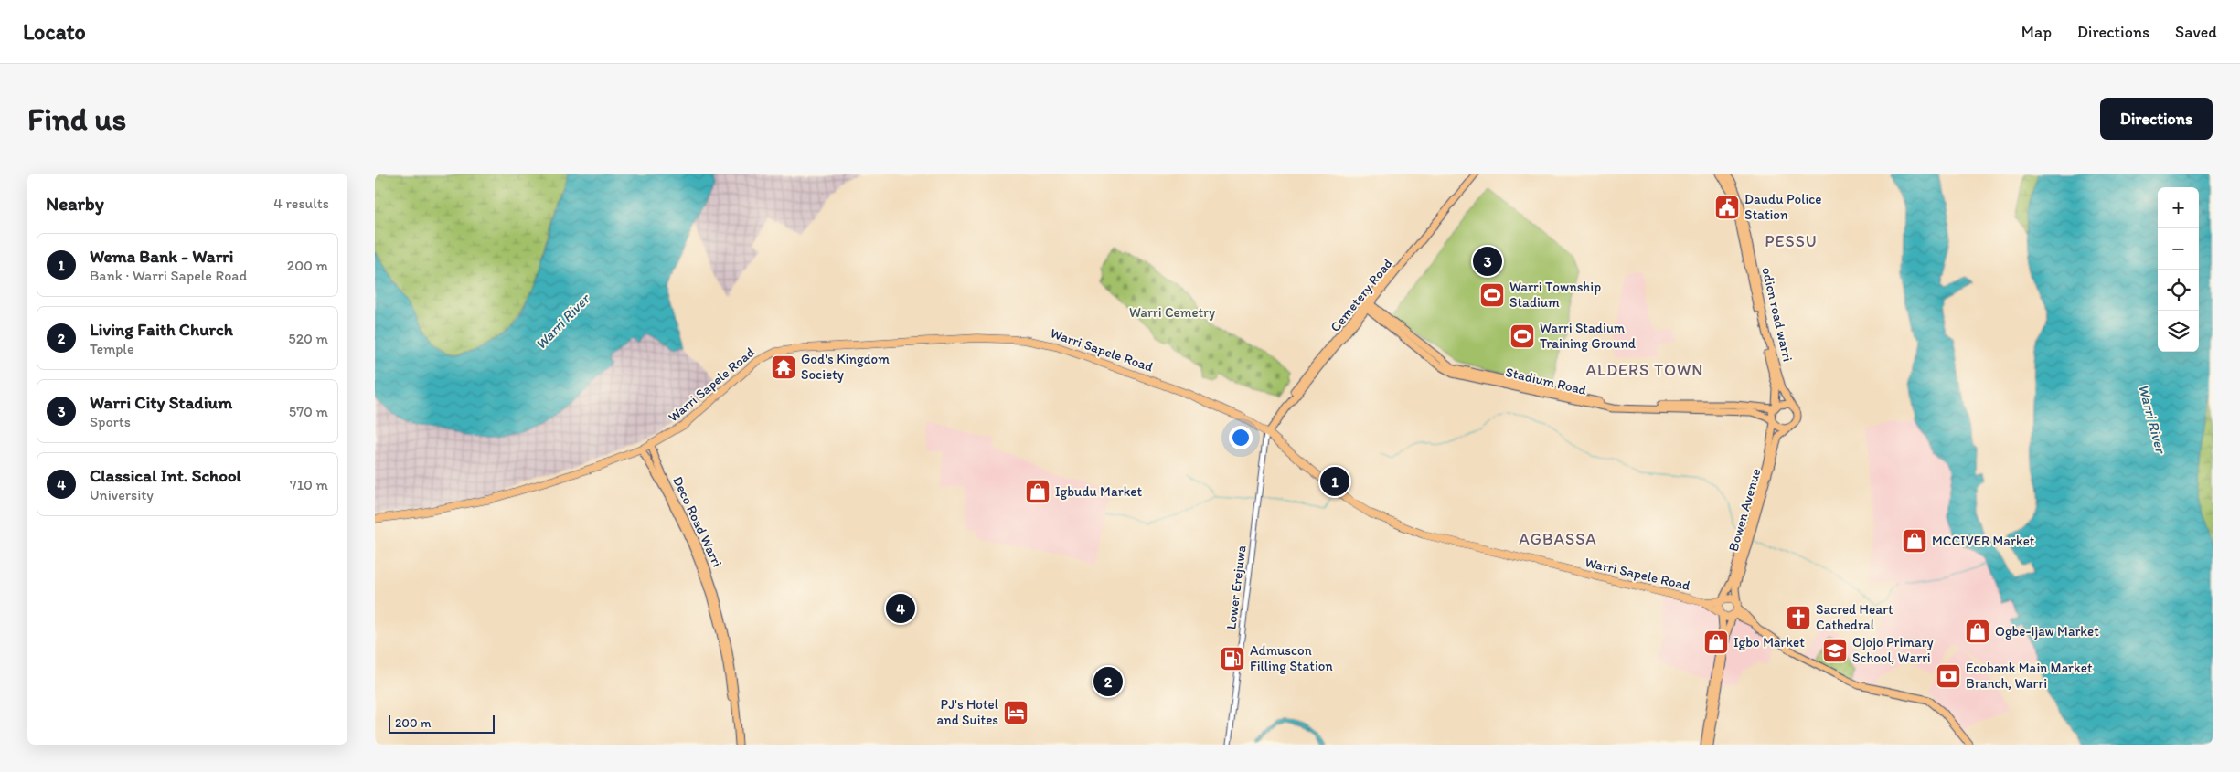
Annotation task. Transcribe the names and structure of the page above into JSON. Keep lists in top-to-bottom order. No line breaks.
{"streets":{"highway":["Warri Sapele Road"],"main road":["Cemetery Road","odion road warri","Stadium Road","Bowen Avenue","Deco Road Warri"],"street":["Lower Erejuwa"]},"crossings":[["Cemetery Road","Warri Sapele Road"],["Cemetery Road","Stadium Road"],["Cemetery Road","Lower Erejuwa"],["odion road warri","Stadium Road"],["odion road warri","Bowen Avenue"],["Warri Sapele Road","Bowen Avenue"],["Warri Sapele Road","Deco Road Warri"],["Warri Sapele Road","Lower Erejuwa"],["Stadium Road","Bowen Avenue"]],"districts":["PESSU","ALDERS TOWN","AGBASSA"],"water":["Warri River"],"parks":["Warri Cemetry"],"places":{"public building":["Daudu Police Station"],"sports":["Warri Township Stadium","Warri Stadium Training Ground"],"temple":["God's Kingdom Society"],"shop":["Igbudu Market","MCCIVER Market","Ogbe-Ijaw Market","Igbo Market"],"church":["Sacred Heart Cathedral"],"school or university":["Ojojo Primary School, Warri"],"fuel station":["Admuscon Filling Station"],"bank":["Ecobank Main Market Branch, Warri"],"hotel":["PJ's Hotel and Suites"]},"scale_bar":"200 m","page":{"header":"Locato","nav":["Map","Directions","Saved"],"buttons":"Directions","title":"Find us","heading":["Nearby","4 results"],"map_buttons":["+","−"],"list":[{"mark":"1","name":"Wema Bank - Warri","note":"Bank · Warri Sapele Road","value":"200 m"},{"mark":"2","name":"Living Faith Church","note":"Temple","value":"520 m"},{"mark":"3","name":"Warri City Stadium","note":"Sports","value":"570 m"},{"mark":"4","name":"Classical Int. School","note":"University","value":"710 m"}],"pins":["3","1","4","2"],"scale":"200 m"}}
